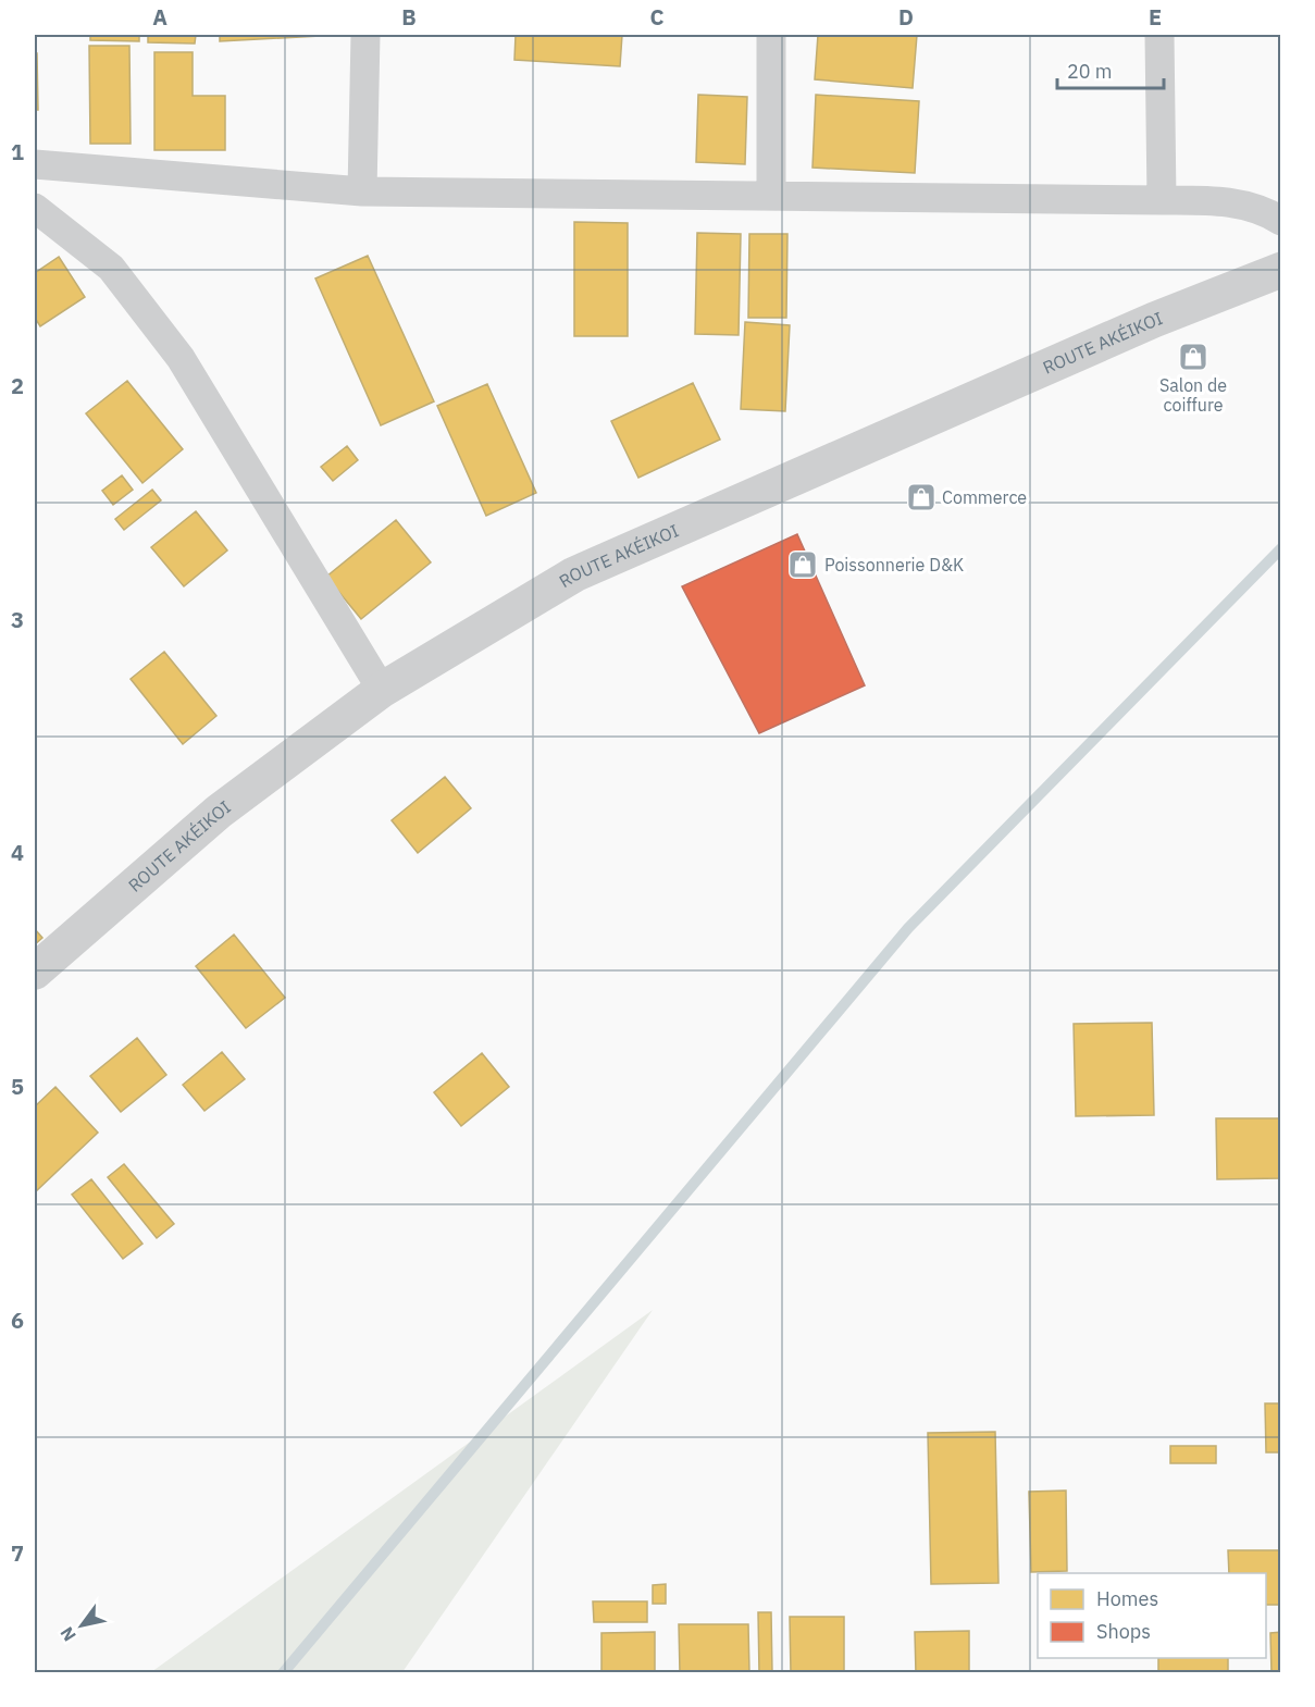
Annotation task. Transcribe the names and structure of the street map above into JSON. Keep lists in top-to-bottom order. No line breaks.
{"streets":{"street":["ROUTE AKÉIKOI"]},"places":{"shop":["Salon de coiffure","Commerce","Poissonnerie D&K"]},"legend":["Homes","Shops"],"scale_bar":"20 m","north":"bottom left","grid":{"columns":["A","B","C","D","E"],"rows":["1","2","3","4","5","6","7"]}}
